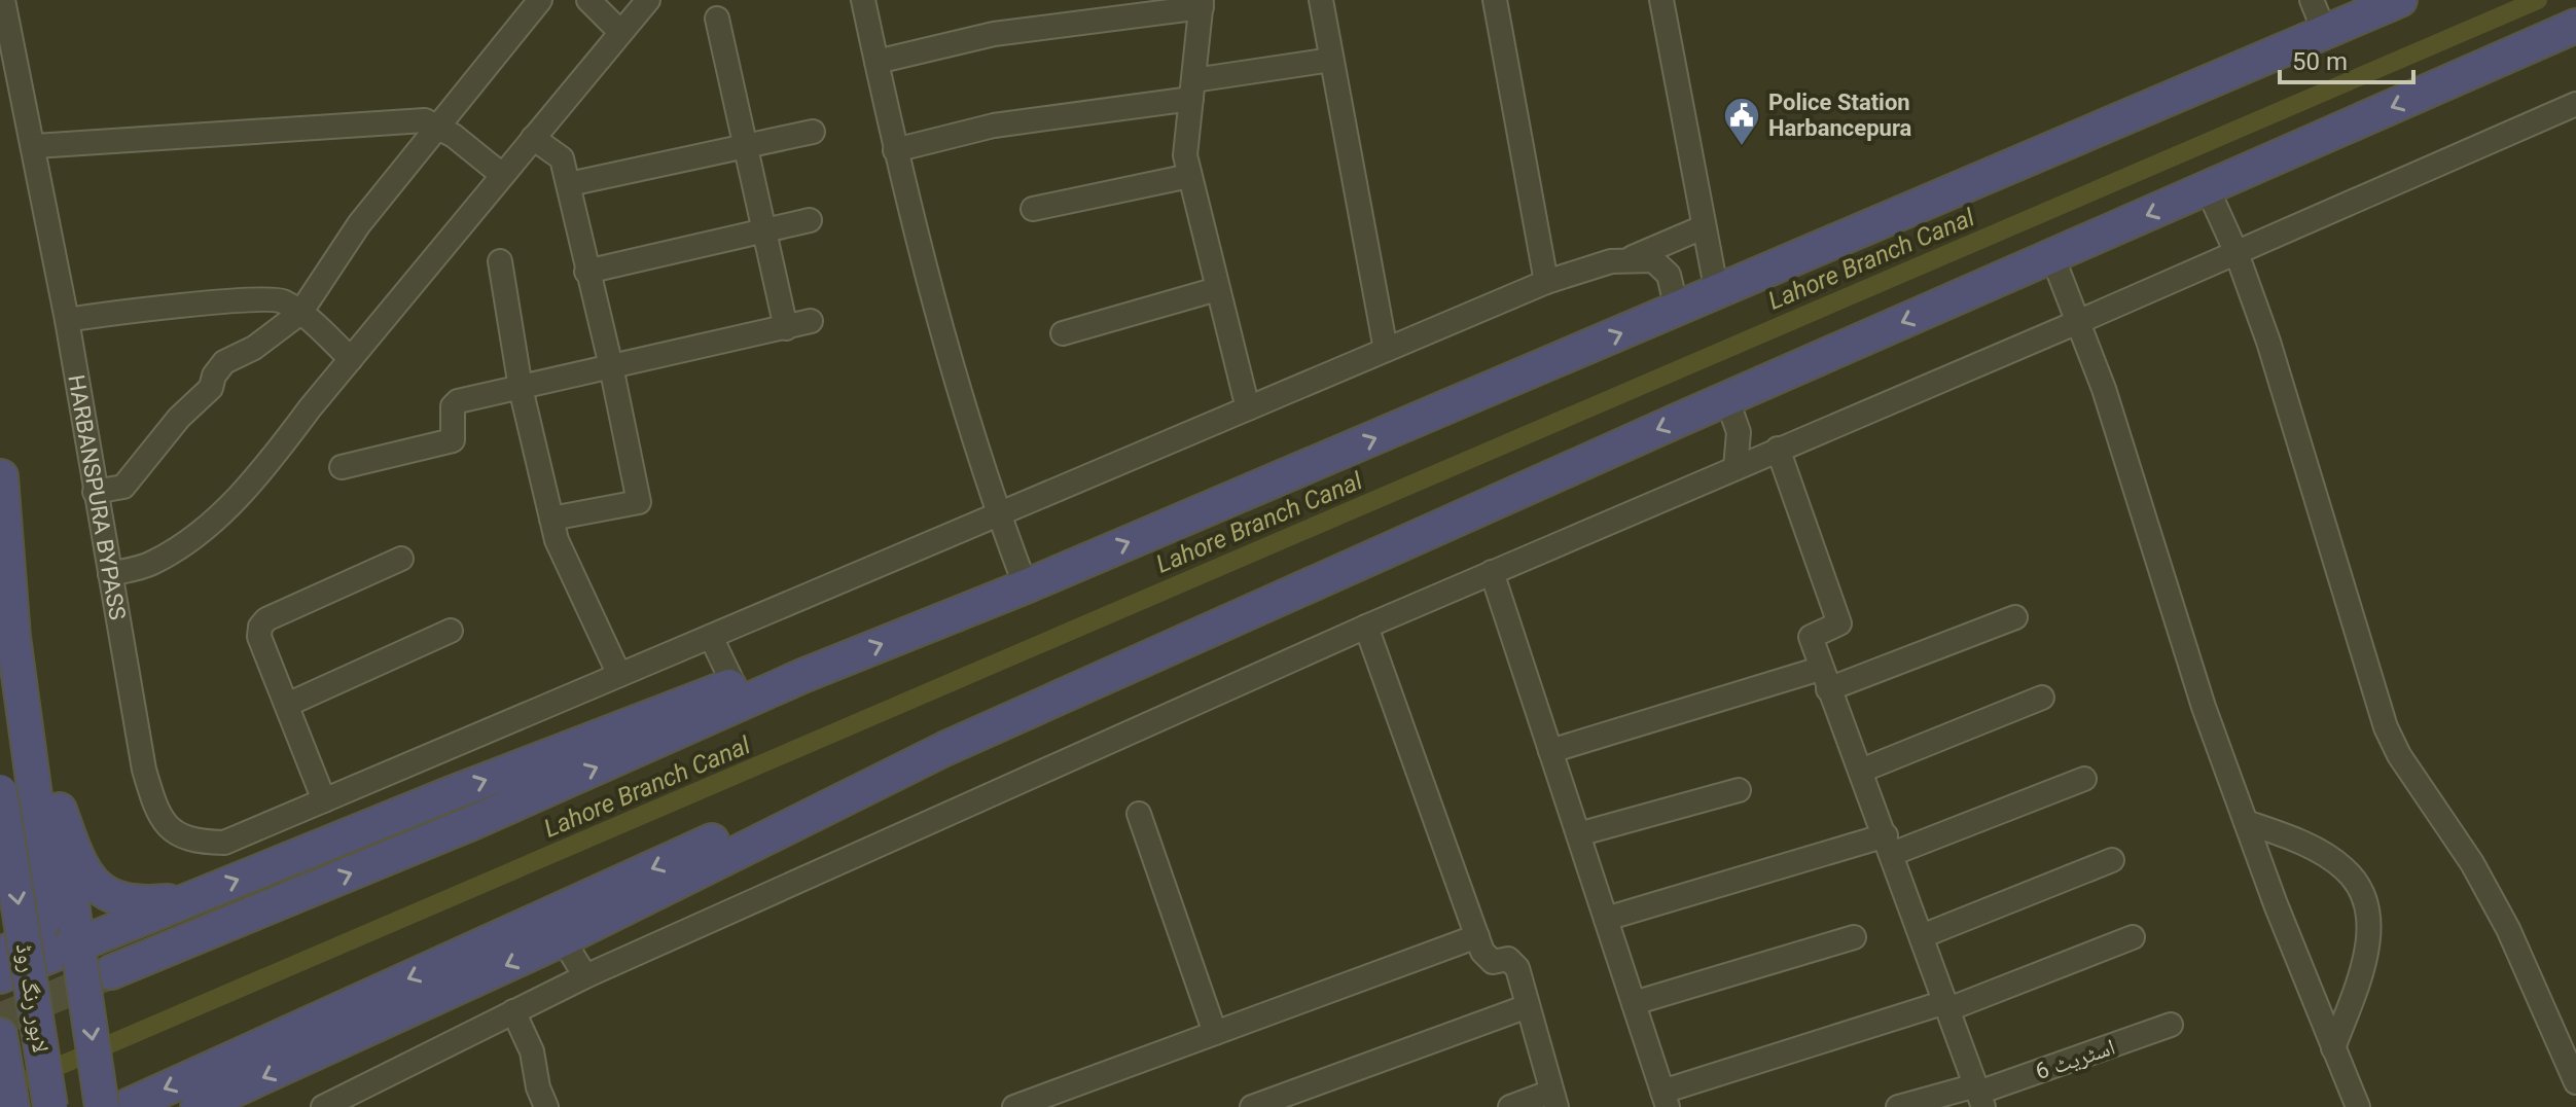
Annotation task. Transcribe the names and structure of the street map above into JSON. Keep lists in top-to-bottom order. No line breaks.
{"streets":{"highway":["لاہور رنگ روڈ"],"street":["HARBANSPURA BYPASS","اسٹریٹ 6"]},"water":["Lahore Branch Canal"],"places":{"public building":["Police Station Harbancepura"]},"scale_bar":"50 m"}
